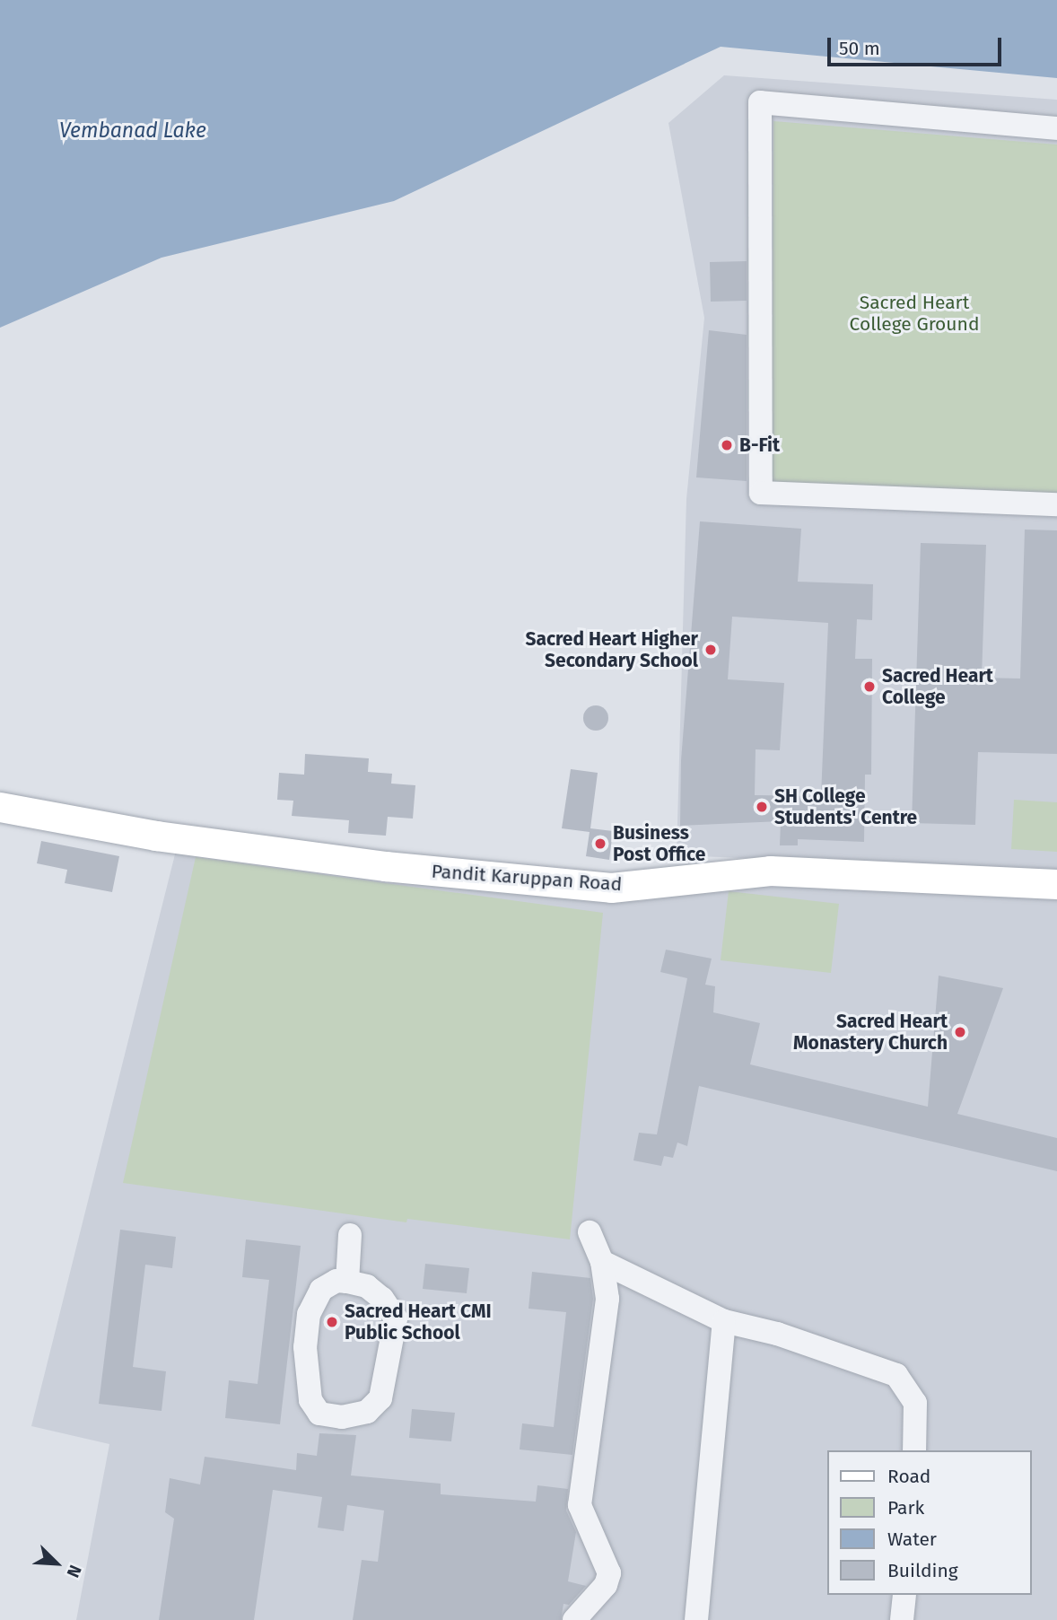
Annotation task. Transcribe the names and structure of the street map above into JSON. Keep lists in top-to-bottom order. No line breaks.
{"streets":{"main road":["Pandit Karuppan Road"]},"water":["Vembanad Lake"],"parks":["Sacred Heart College Ground"],"places":["B-Fit","Sacred Heart Higher Secondary School","Sacred Heart College","SH College Students' Centre","Business Post Office","Sacred Heart Monastery Church","Sacred Heart CMI Public School"],"legend":["Road","Park","Water","Building"],"scale_bar":"50 m","north":"bottom right"}
